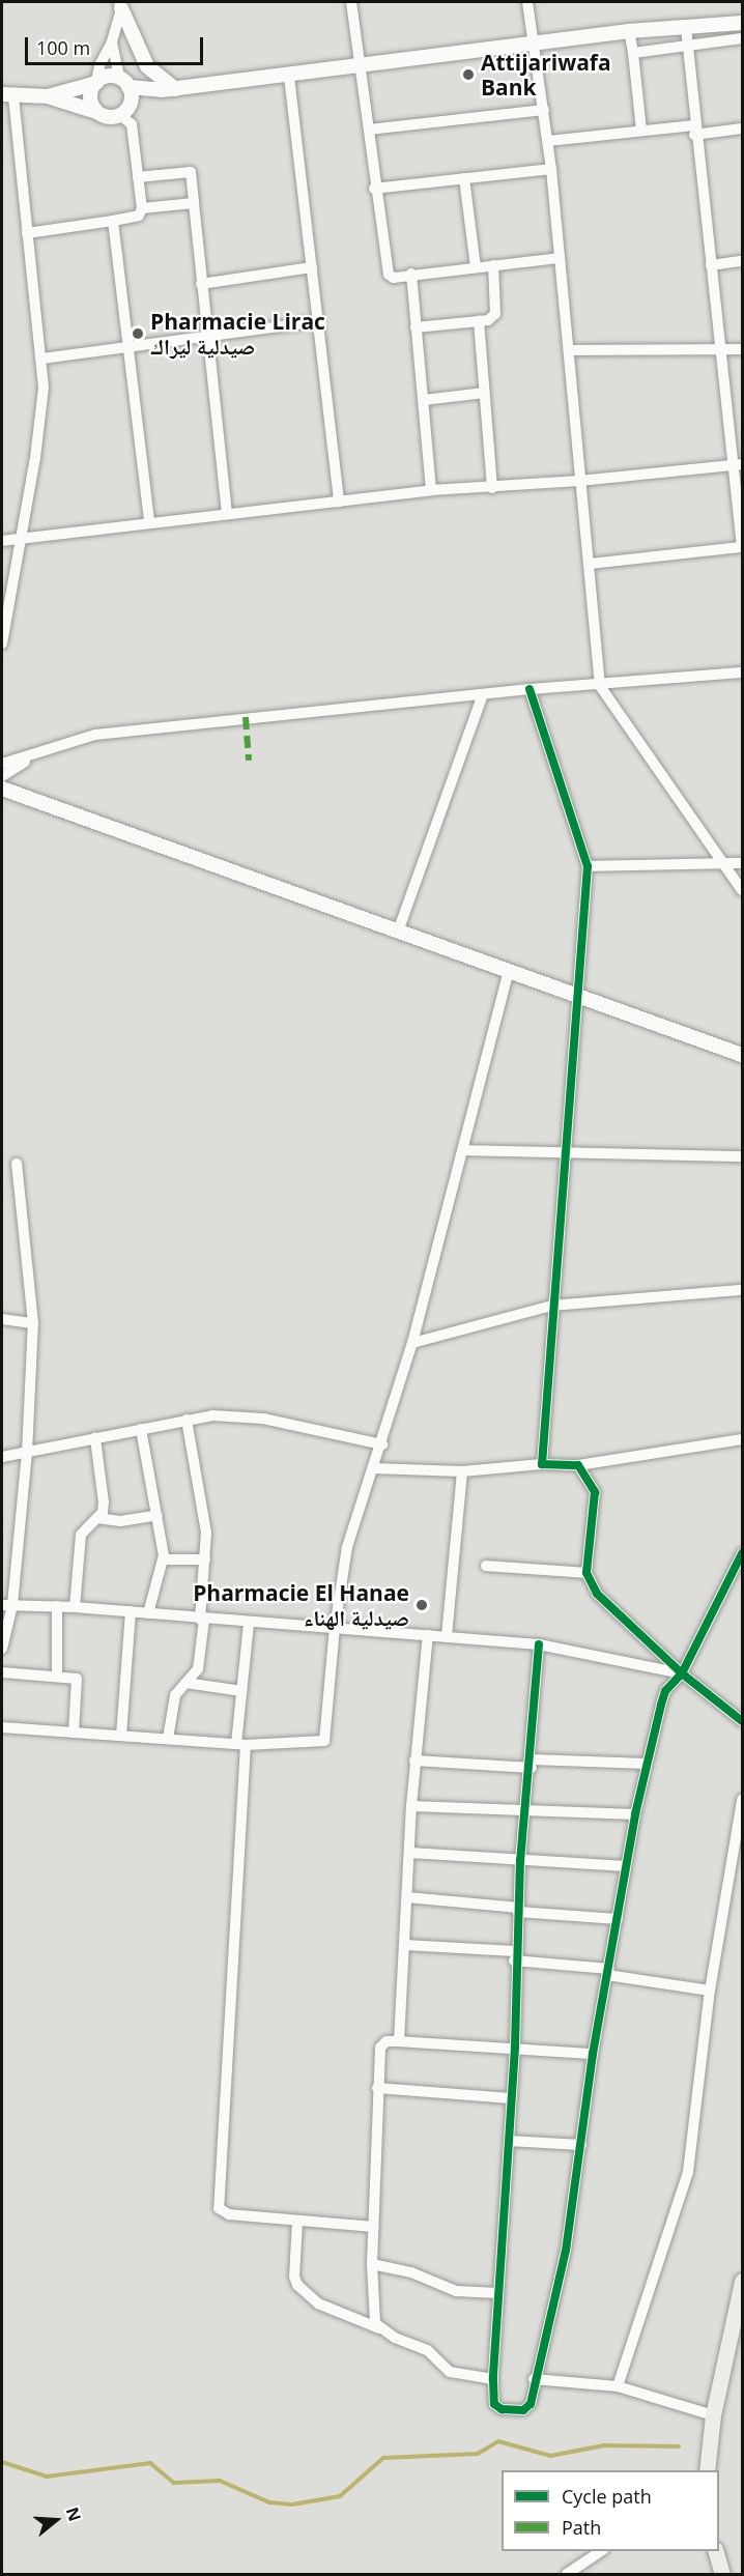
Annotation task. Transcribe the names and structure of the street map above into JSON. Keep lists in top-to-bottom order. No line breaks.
{"places":["Attijariwafa Bank","Pharmacie Lirac صيدلية ليراك","Pharmacie El Hanae صيدلية الهناء"],"legend":["Cycle path","Path"],"scale_bar":"100 m","north":"right"}
